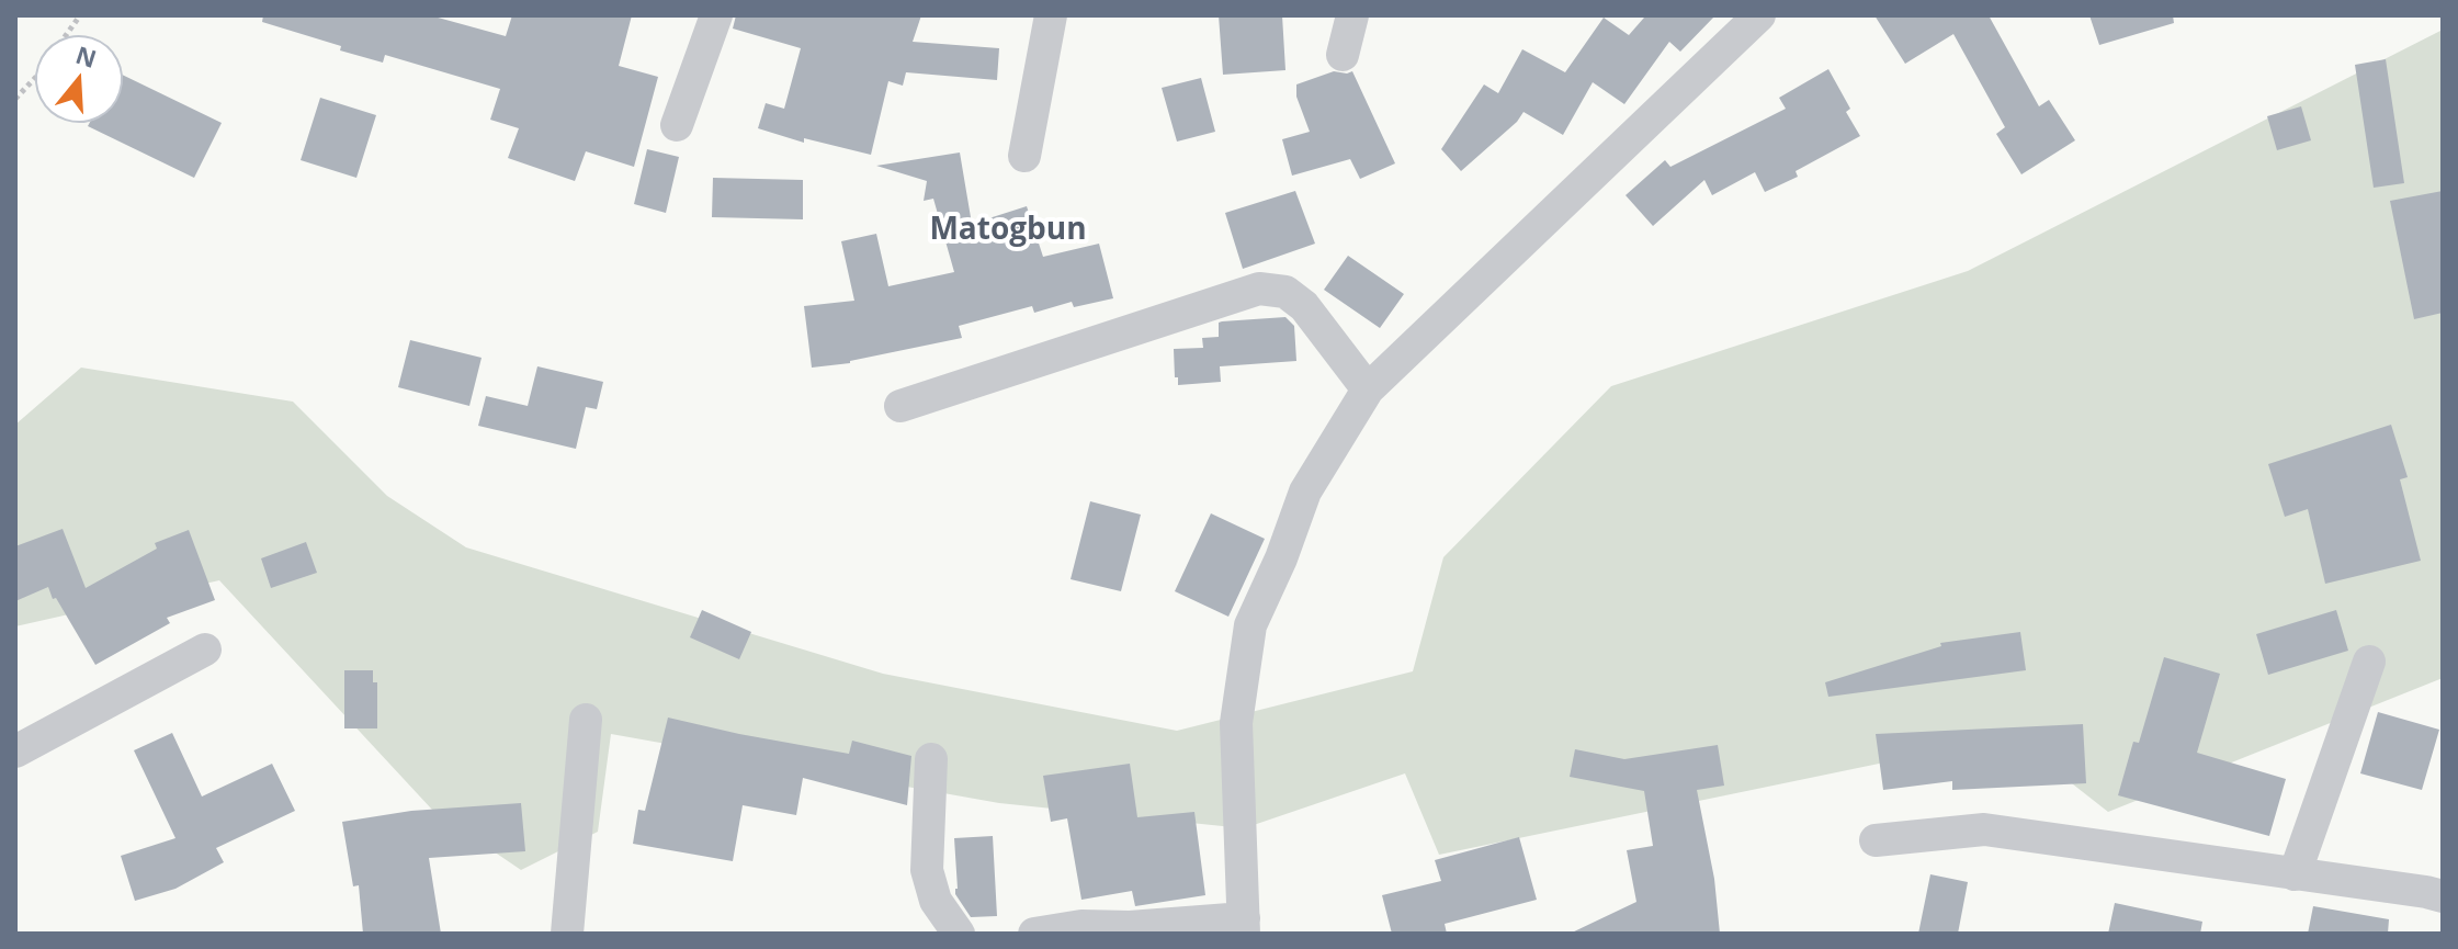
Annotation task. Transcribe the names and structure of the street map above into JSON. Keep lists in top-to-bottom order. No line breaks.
{"districts":["Matogbun"],"north":"top"}
